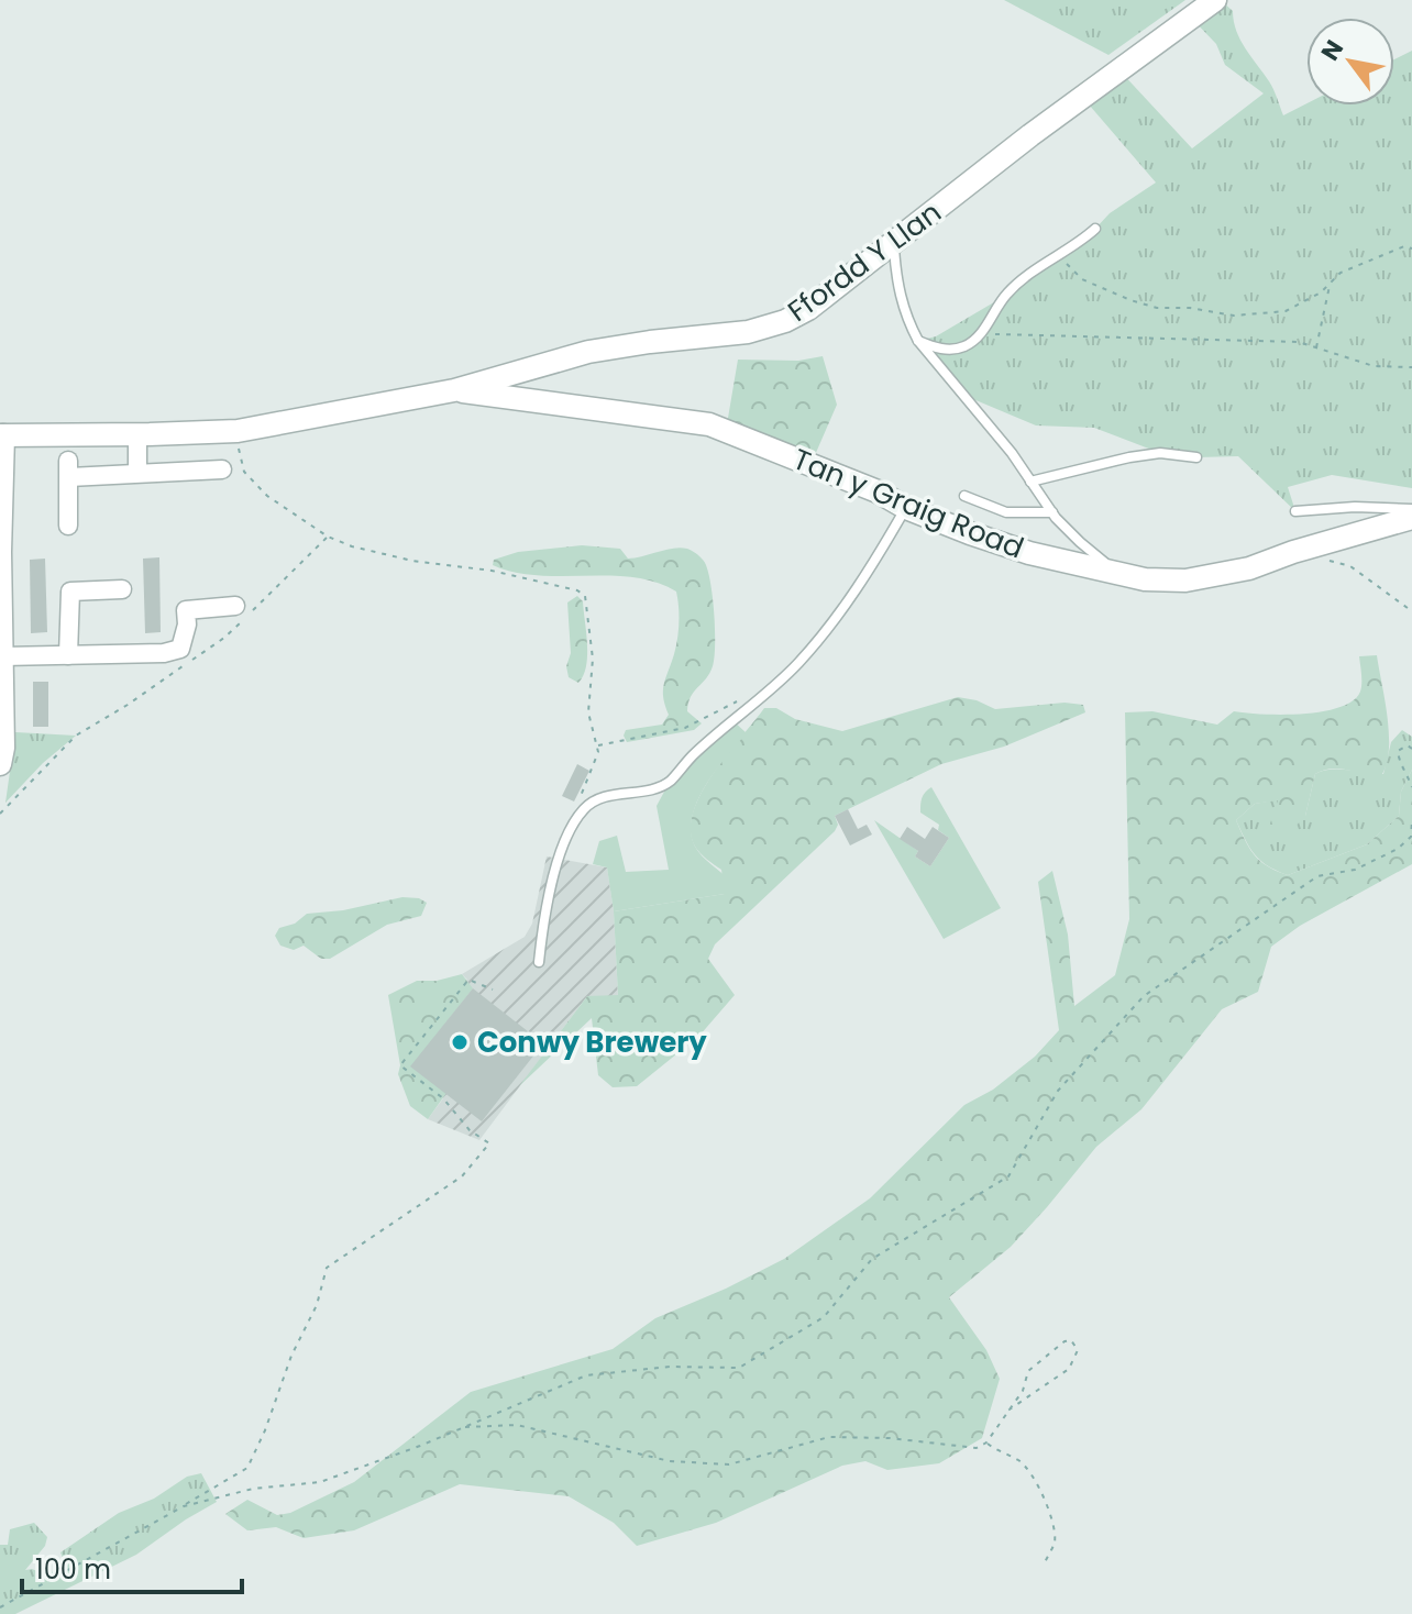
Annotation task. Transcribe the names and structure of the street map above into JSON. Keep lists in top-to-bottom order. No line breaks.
{"streets":{"street":["Ffordd Y Llan","Tan y Graig Road"]},"crossings":[["Ffordd Y Llan","Tan y Graig Road"]],"places":["Conwy Brewery"],"scale_bar":"100 m","north":"top left"}
